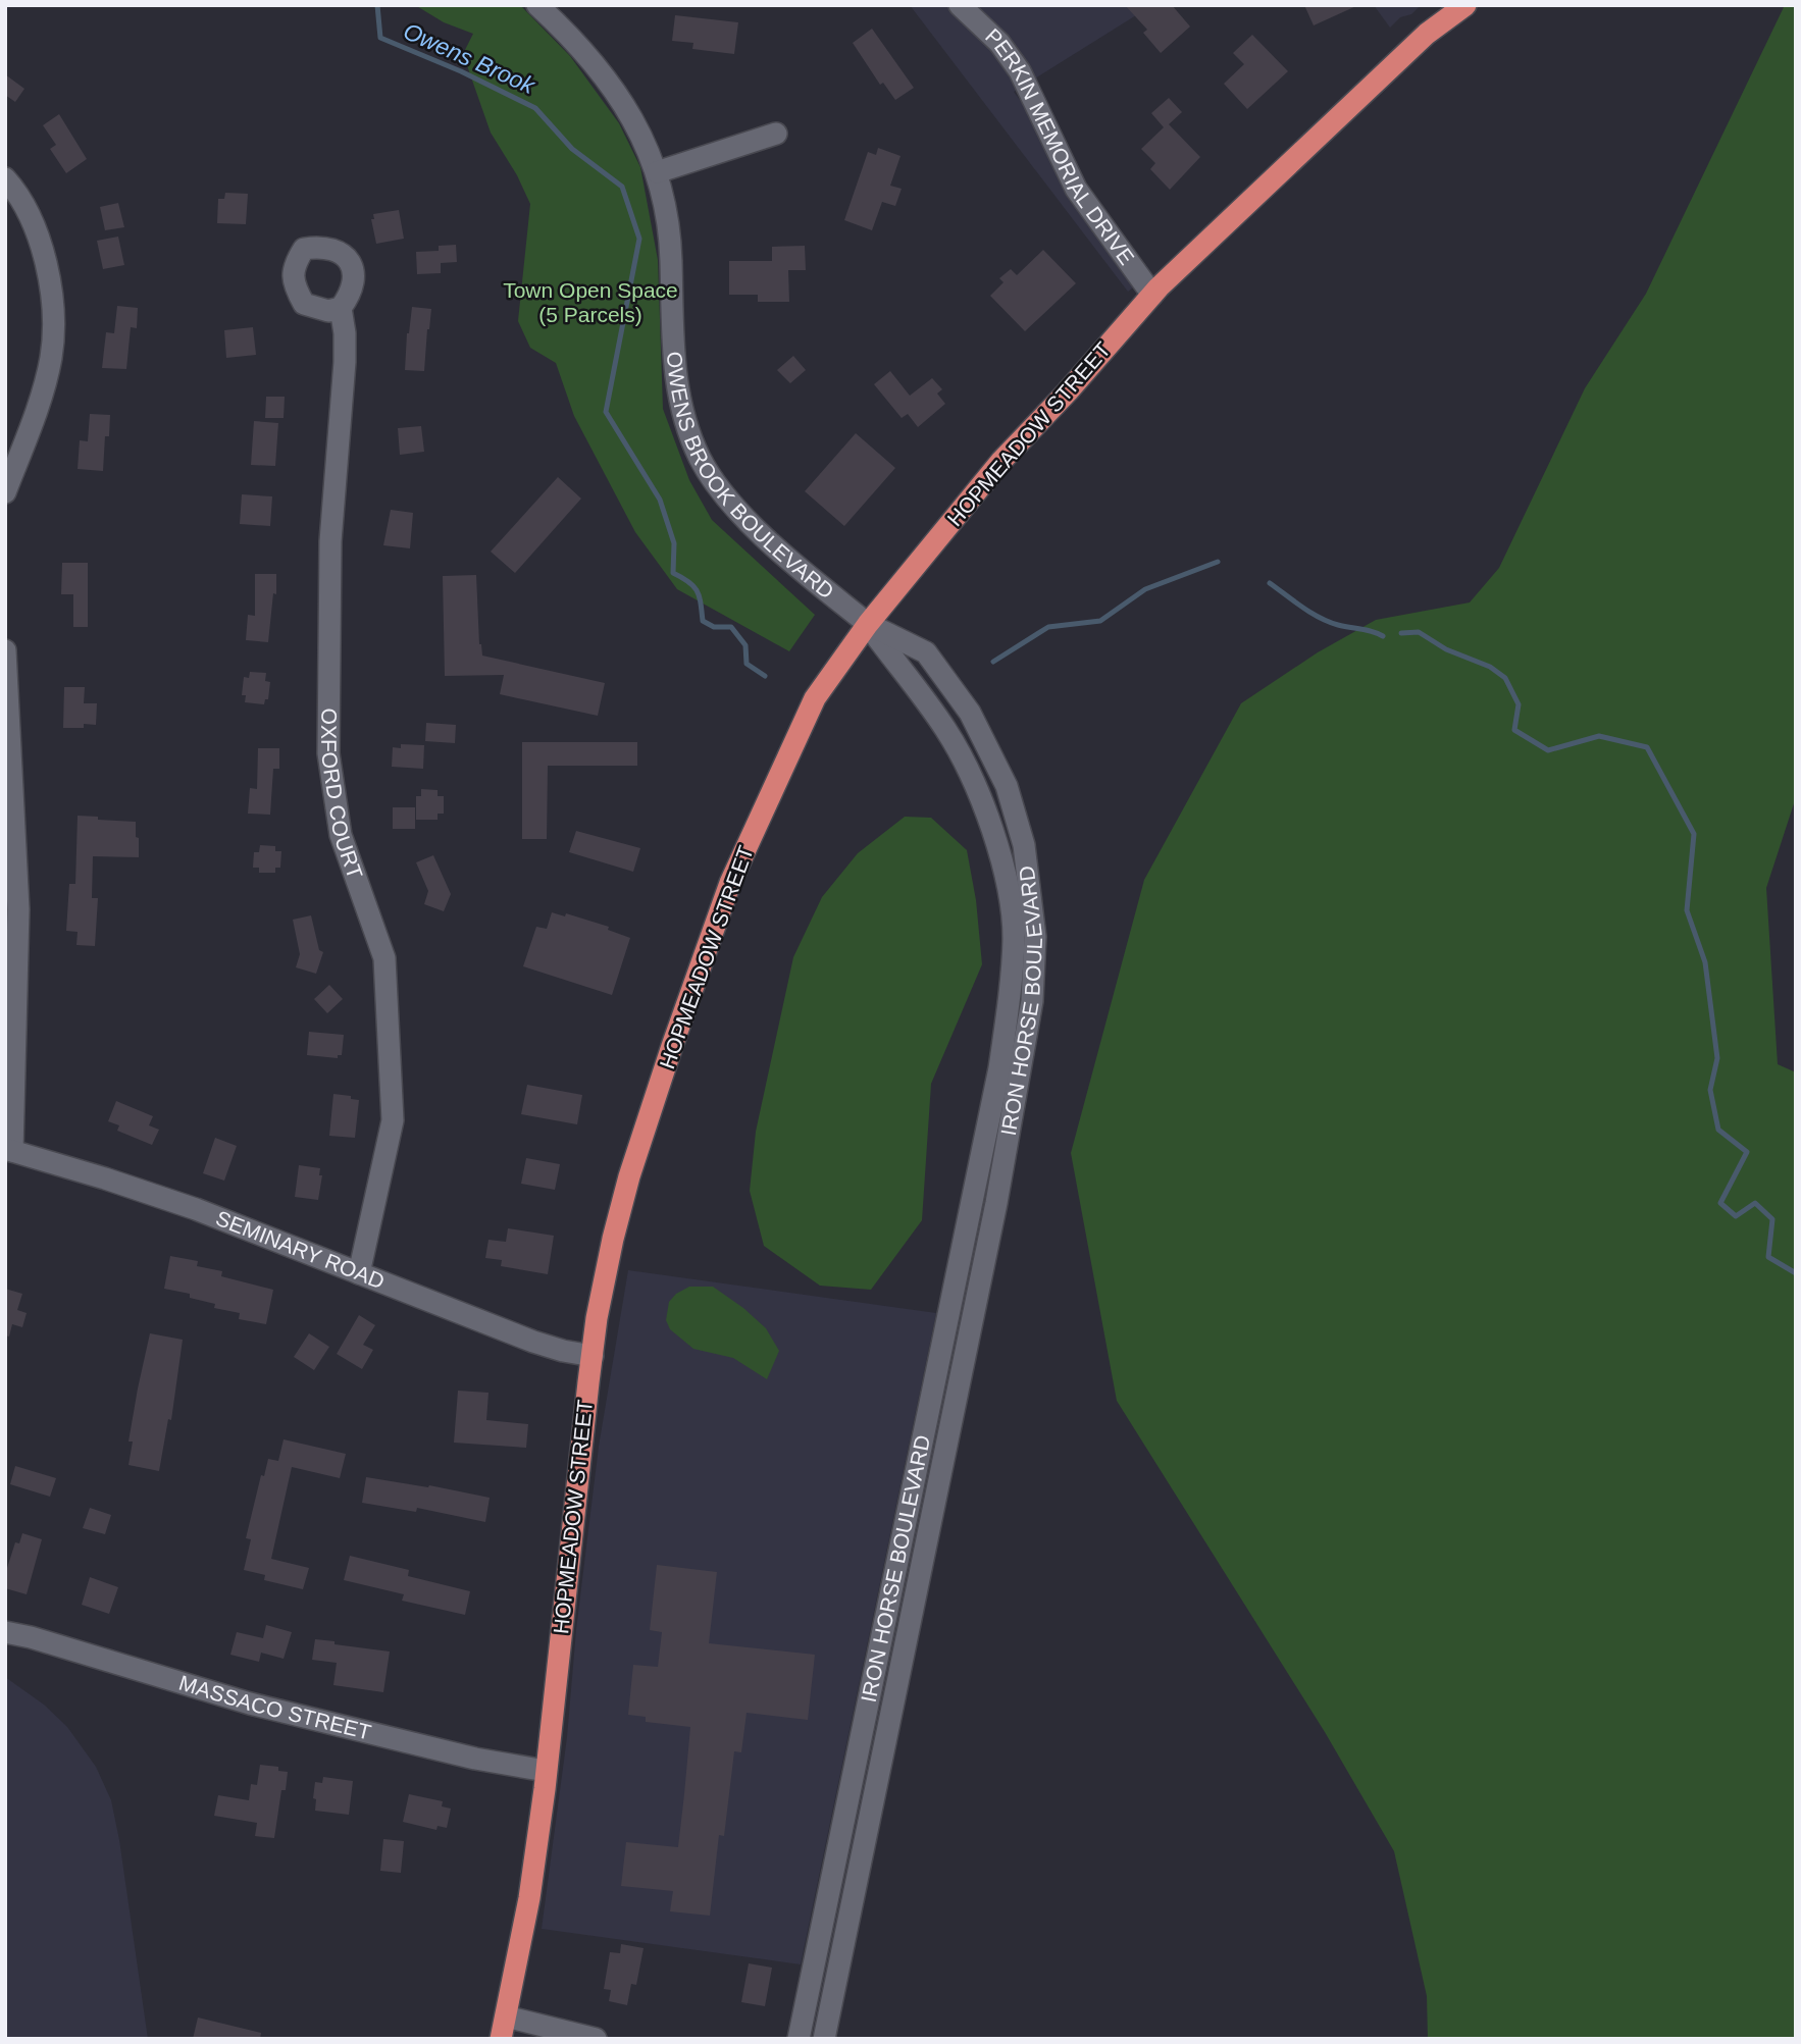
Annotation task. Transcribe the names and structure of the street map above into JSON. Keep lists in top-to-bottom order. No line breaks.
{"streets":{"highway":["HOPMEADOW STREET"],"street":["PERKIN MEMORIAL DRIVE","OWENS BROOK BOULEVARD","OXFORD COURT","IRON HORSE BOULEVARD","SEMINARY ROAD","MASSACO STREET"]},"crossings":[["PERKIN MEMORIAL DRIVE","HOPMEADOW STREET"],["HOPMEADOW STREET","OWENS BROOK BOULEVARD"],["HOPMEADOW STREET","IRON HORSE BOULEVARD"],["HOPMEADOW STREET","SEMINARY ROAD"],["HOPMEADOW STREET","MASSACO STREET"],["OWENS BROOK BOULEVARD","IRON HORSE BOULEVARD"],["OXFORD COURT","SEMINARY ROAD"]],"water":["Owens Brook"],"parks":["Town Open Space (5 Parcels)"]}
